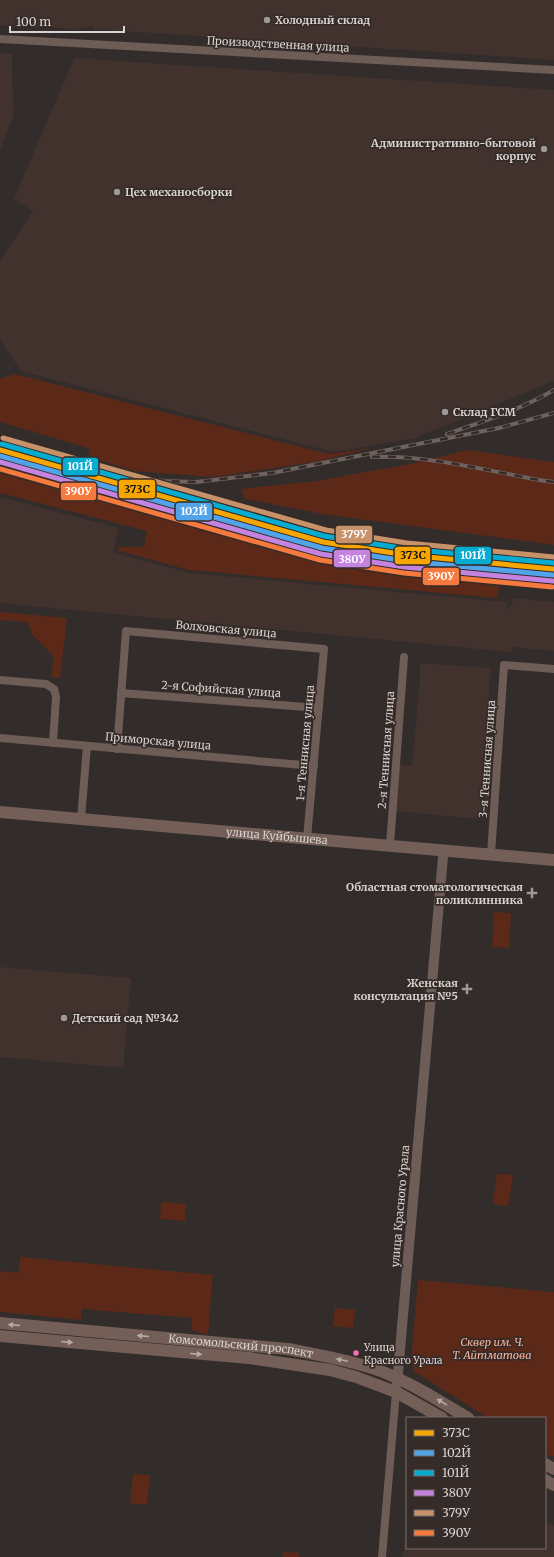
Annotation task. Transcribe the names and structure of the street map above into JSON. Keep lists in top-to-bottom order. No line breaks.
{"streets":{"main road":["улица Куйбышева","Комсомольский проспект"],"street":["Производственная улица","Волховская улица","2-я Софийская улица","Приморская улица","1-я Теннисная улица","2-я Теннисная улица","3-я Теннисная улица","улица Красного Урала"]},"crossings":[["Волховская улица","2-я Софийская улица"],["Волховская улица","1-я Теннисная улица"],["2-я Софийская улица","1-я Теннисная улица"],["Приморская улица","1-я Теннисная улица"],["1-я Теннисная улица","улица Куйбышева"],["2-я Теннисная улица","улица Куйбышева"],["3-я Теннисная улица","улица Куйбышева"],["улица Куйбышева","улица Красного Урала"],["улица Красного Урала","Комсомольский проспект"]],"parks":["Сквер им. Ч. Т. Айтматова"],"places":{"other":["Холодный склад","Административно-бытовой корпус","Цех механосборки","Склад ГСМ","Детский сад №342","Улица Красного Урала"],"health":["Областная стоматологическая поликлинника","Женская консультация №5"]},"lines":["transit line 379У","transit line 101Й","transit line 373C","transit line 102Й","transit line 380У","transit line 390У"],"legend":["373C","102Й","101Й","380У","379У","390У"],"scale_bar":"100 m"}
